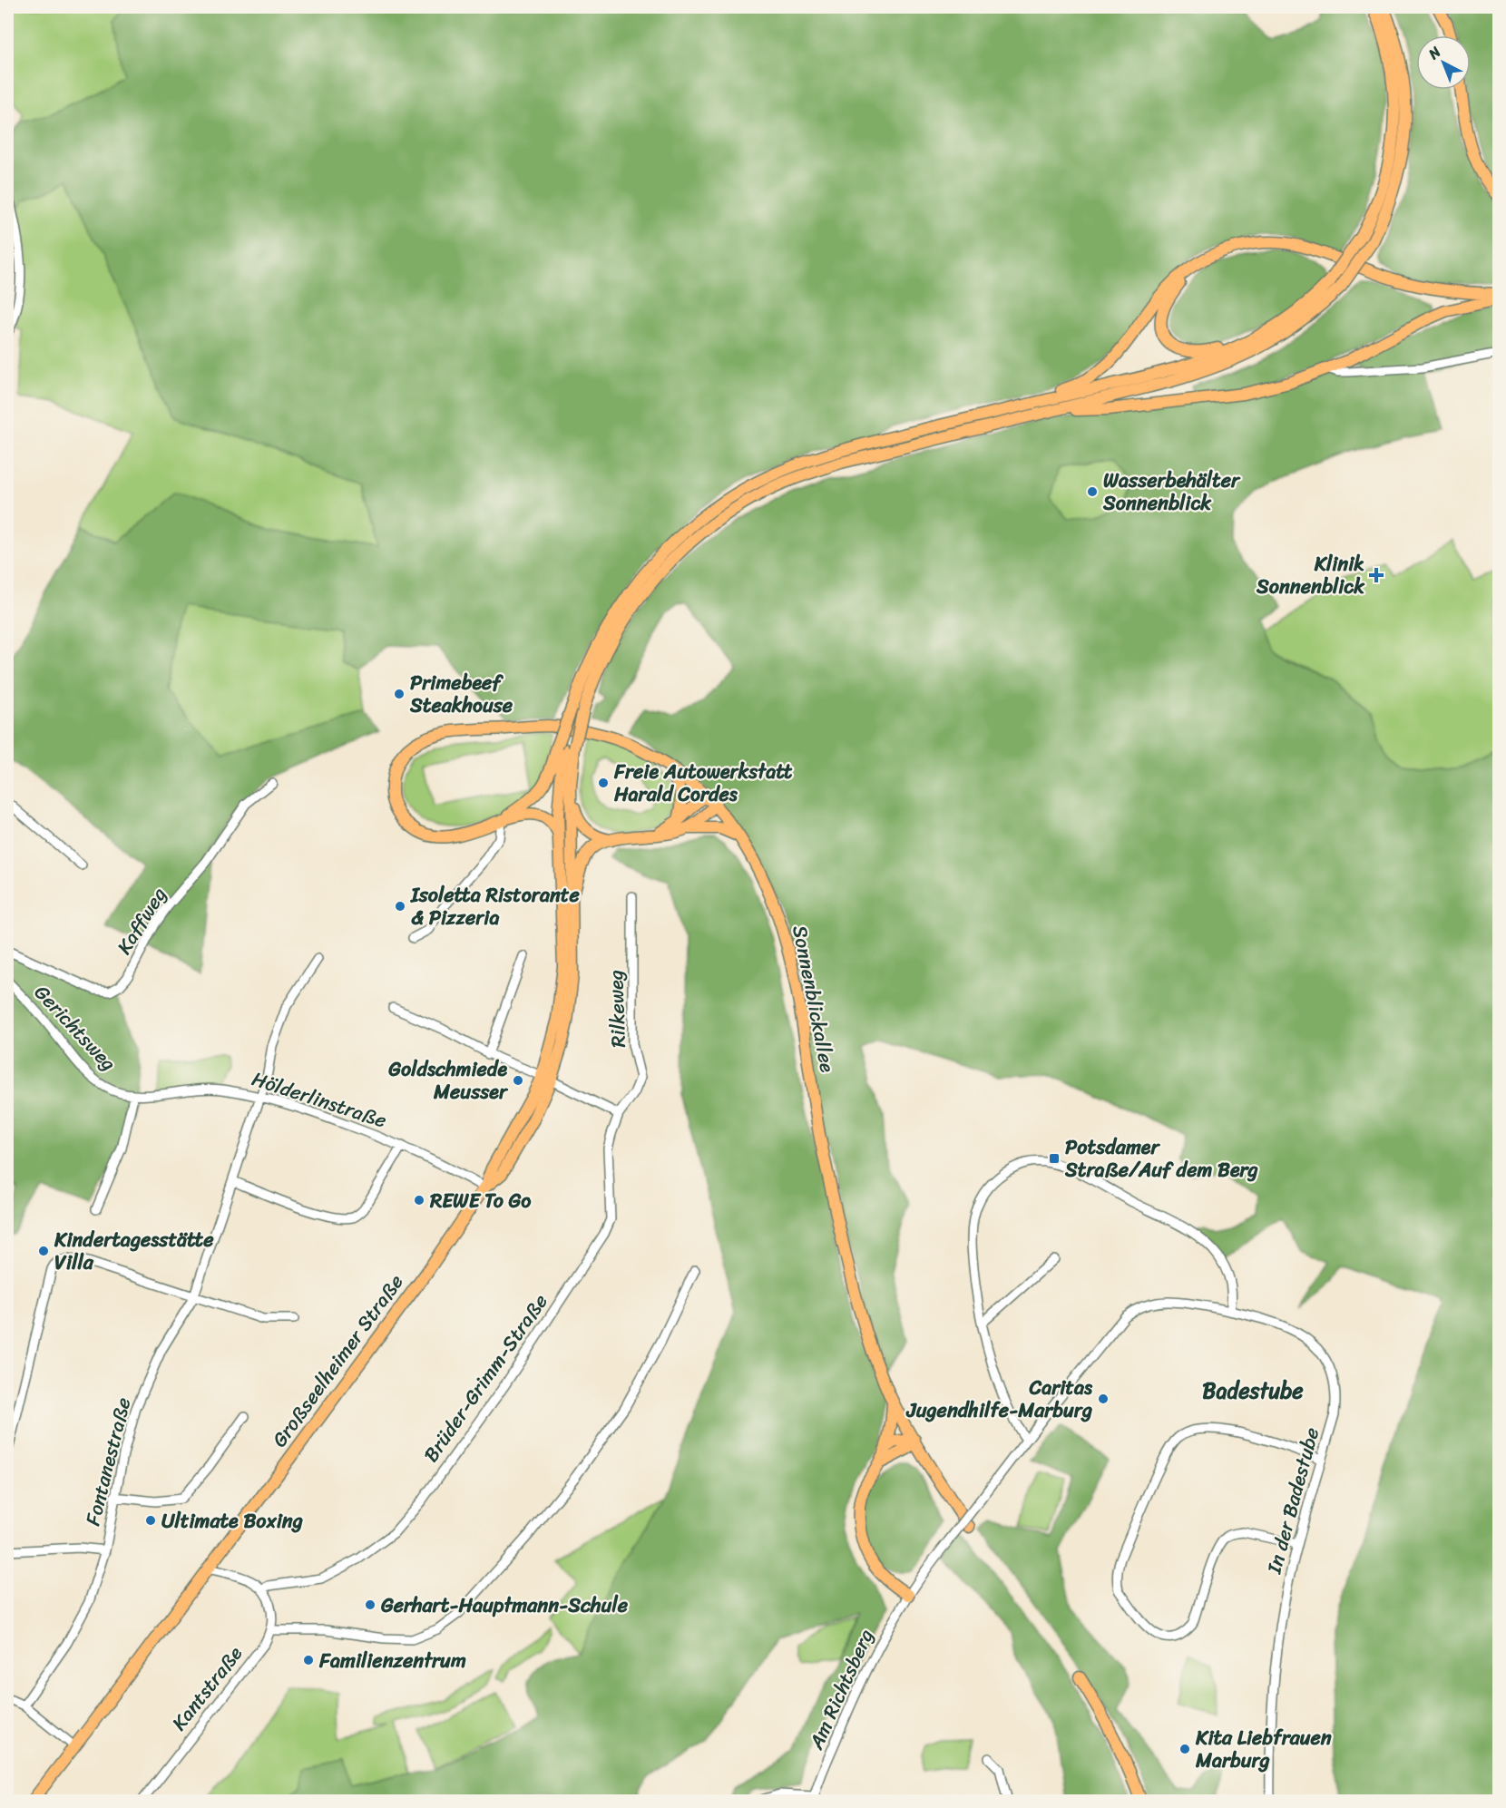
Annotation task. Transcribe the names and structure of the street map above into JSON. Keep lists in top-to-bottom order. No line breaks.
{"streets":{"main road":["Sonnenblickallee","Großseelheimer Straße"],"street":["Kaffweg","Rilkeweg","Gerichtsweg","Hölderlinstraße","Brüder-Grimm-Straße","Fontanestraße","In der Badestube","Kantstraße","Am Richtsberg"]},"crossings":[["Rilkeweg","Brüder-Grimm-Straße"],["Gerichtsweg","Hölderlinstraße"],["Hölderlinstraße","Großseelheimer Straße"],["Hölderlinstraße","Fontanestraße"],["In der Badestube","Am Richtsberg"]],"districts":["Badestube"],"places":{"other":["Wasserbehälter Sonnenblick","Primebeef Steakhouse","Freie Autowerkstatt Harald Cordes","Isoletta Ristorante & Pizzeria","Goldschmiede Meusser","REWE To Go","Kindertagesstätte Villa","Caritas Jugendhilfe-Marburg","Ultimate Boxing","Gerhart-Hauptmann-Schule","Familienzentrum","Kita Liebfrauen Marburg"],"health":["Klinik Sonnenblick"],"transit":["Potsdamer Straße/Auf dem Berg"]},"north":"top left"}
